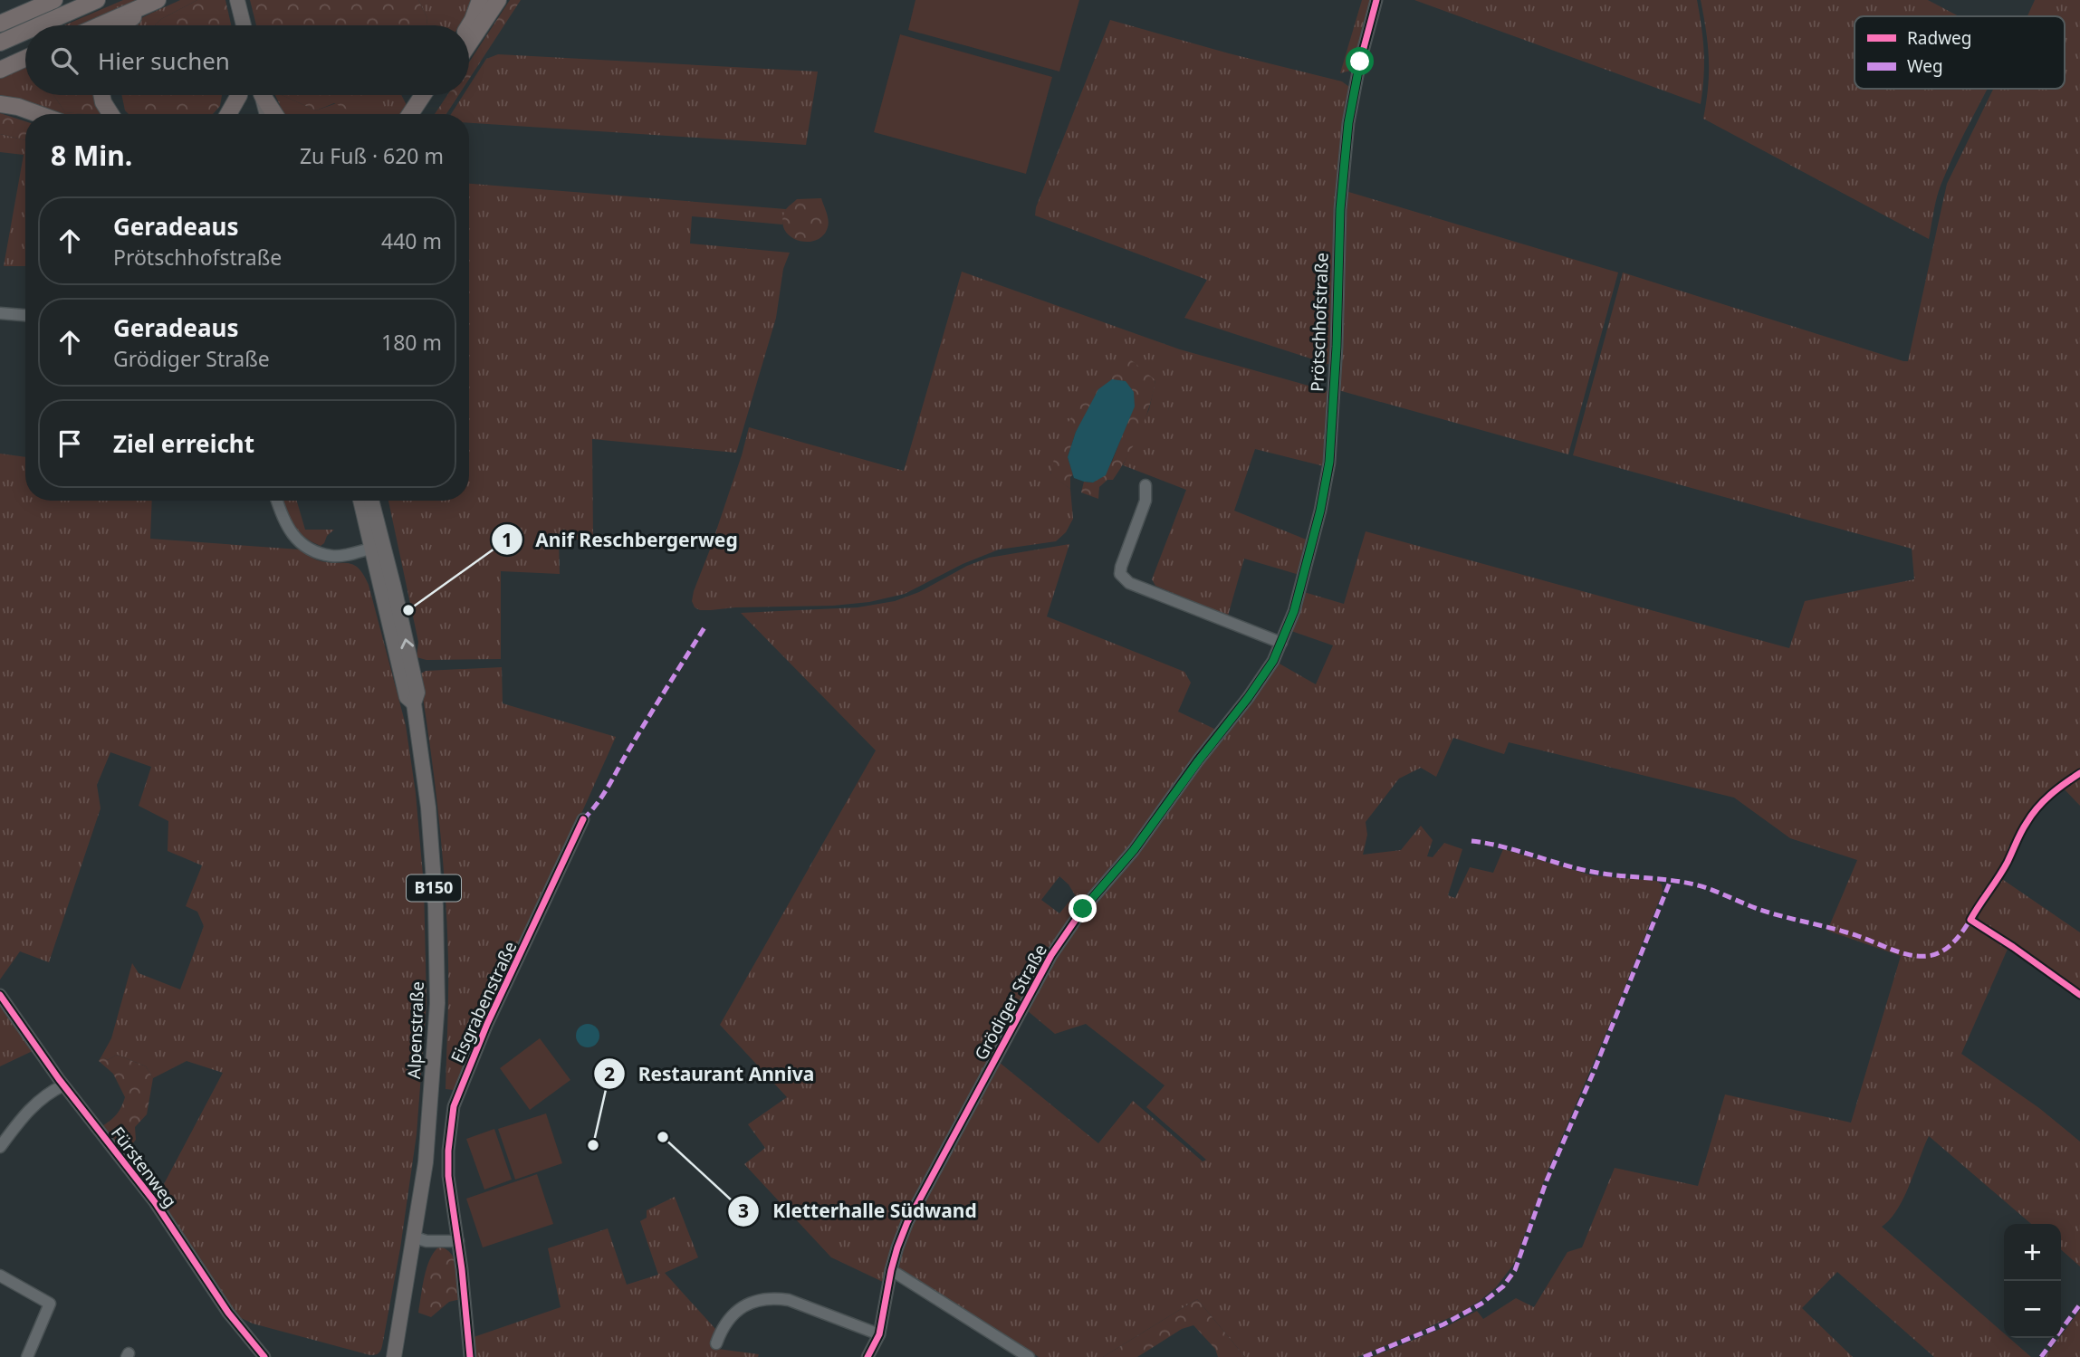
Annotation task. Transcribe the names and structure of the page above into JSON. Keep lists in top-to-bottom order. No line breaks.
{"streets":{"main road":["B150","Alpenstraße"],"street":["Prötschhofstraße","Eisgrabenstraße","Grödiger Straße","Fürstenweg"]},"crossings":[["Prötschhofstraße","Grödiger Straße"]],"places":["Anif Reschbergerweg","Kletterhalle Südwand","Restaurant Anniva"],"legend":["Radweg","Weg"],"page":{"search":"Hier suchen","heading":["8 Min.","Zu Fuß · 620 m"],"list":[["Geradeaus","Prötschhofstraße","440 m"],["Geradeaus","Grödiger Straße","180 m"],"Ziel erreicht"],"map_buttons":["+","−"]}}
